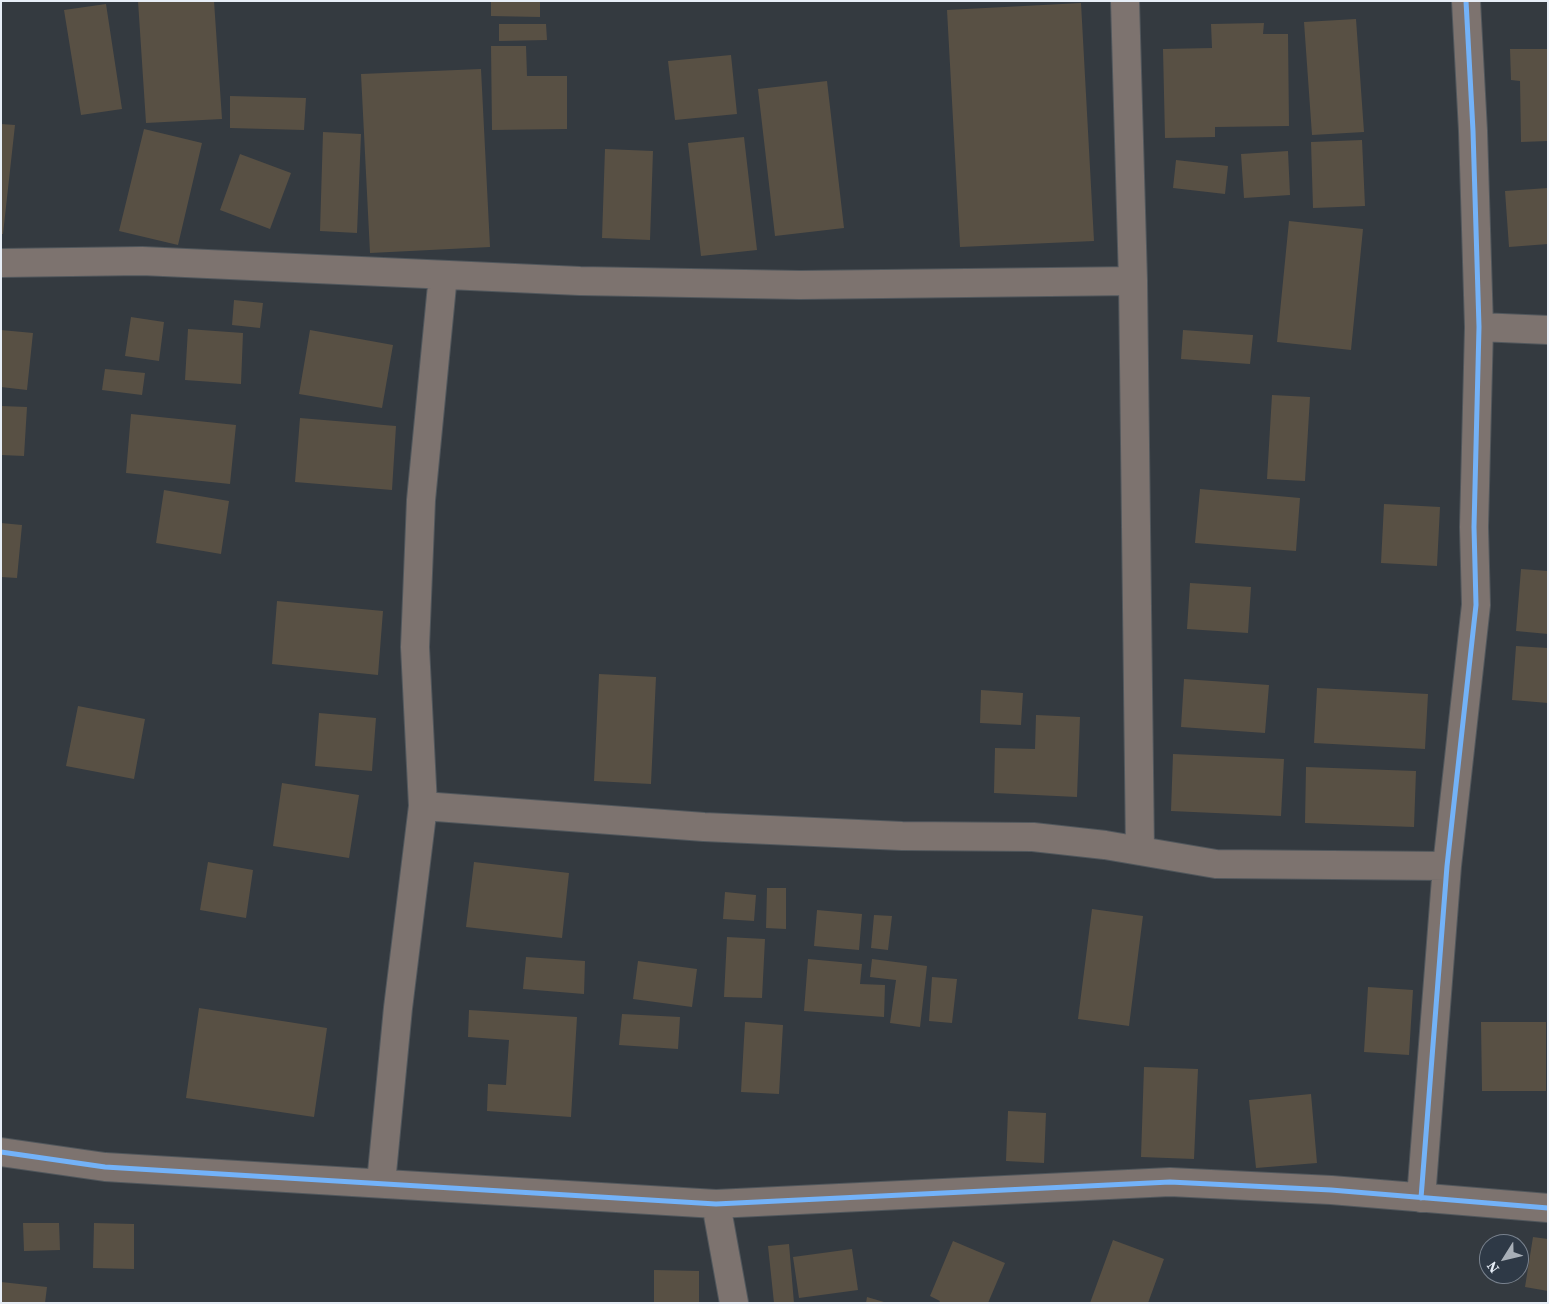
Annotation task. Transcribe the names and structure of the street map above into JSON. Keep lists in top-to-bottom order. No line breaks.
{"north":"bottom left"}
